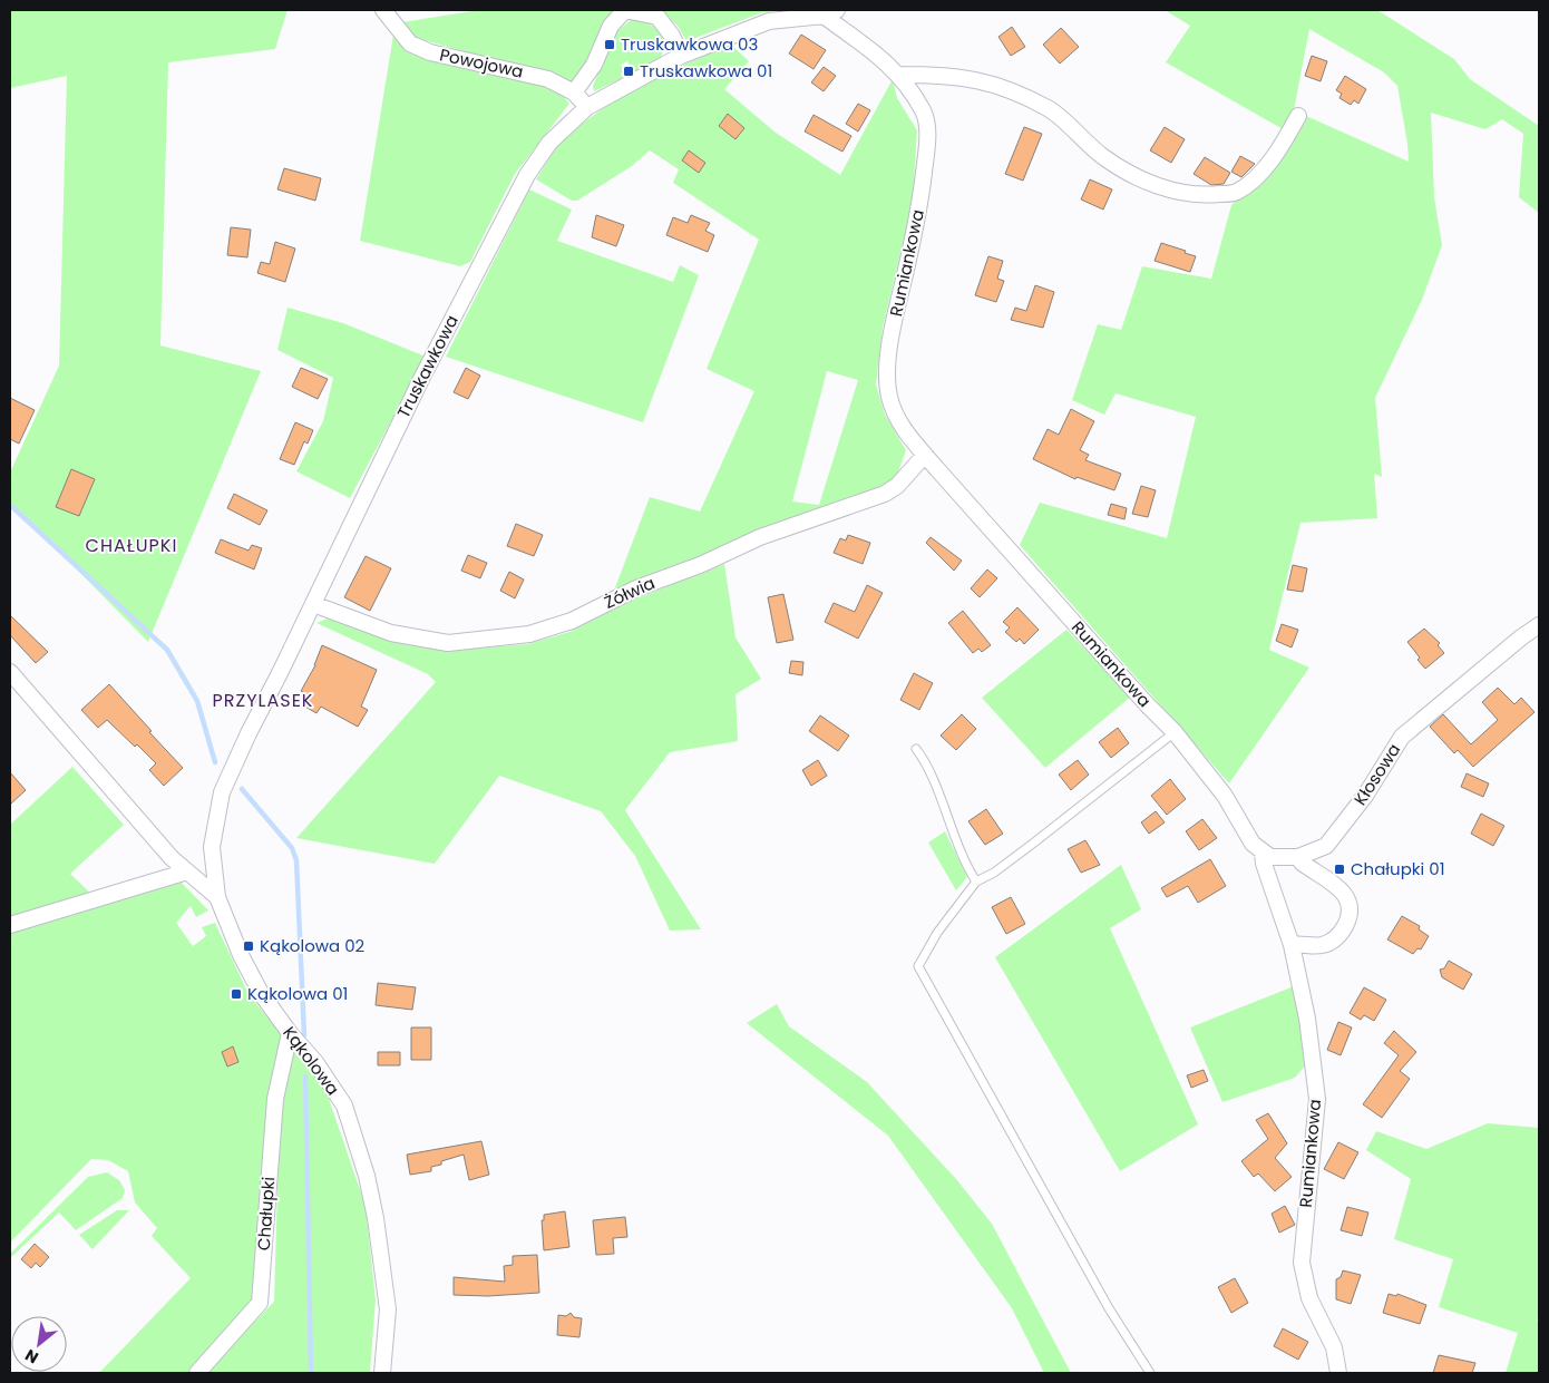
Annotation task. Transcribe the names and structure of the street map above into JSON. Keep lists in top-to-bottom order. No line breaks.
{"streets":{"street":["Powojowa","Rumiankowa","Truskawkowa","Żółwia","Kłosowa","Kąkolowa","Chałupki"]},"crossings":[["Powojowa","Truskawkowa"],["Rumiankowa","Truskawkowa"],["Rumiankowa","Żółwia"],["Rumiankowa","Kłosowa"],["Truskawkowa","Żółwia"],["Truskawkowa","Kąkolowa"],["Kąkolowa","Chałupki"]],"districts":["CHAŁUPKI","PRZYLASEK"],"places":{"transit":["Truskawkowa 03","Truskawkowa 01","Chałupki 01","Kąkolowa 02","Kąkolowa 01"]},"north":"bottom left"}
